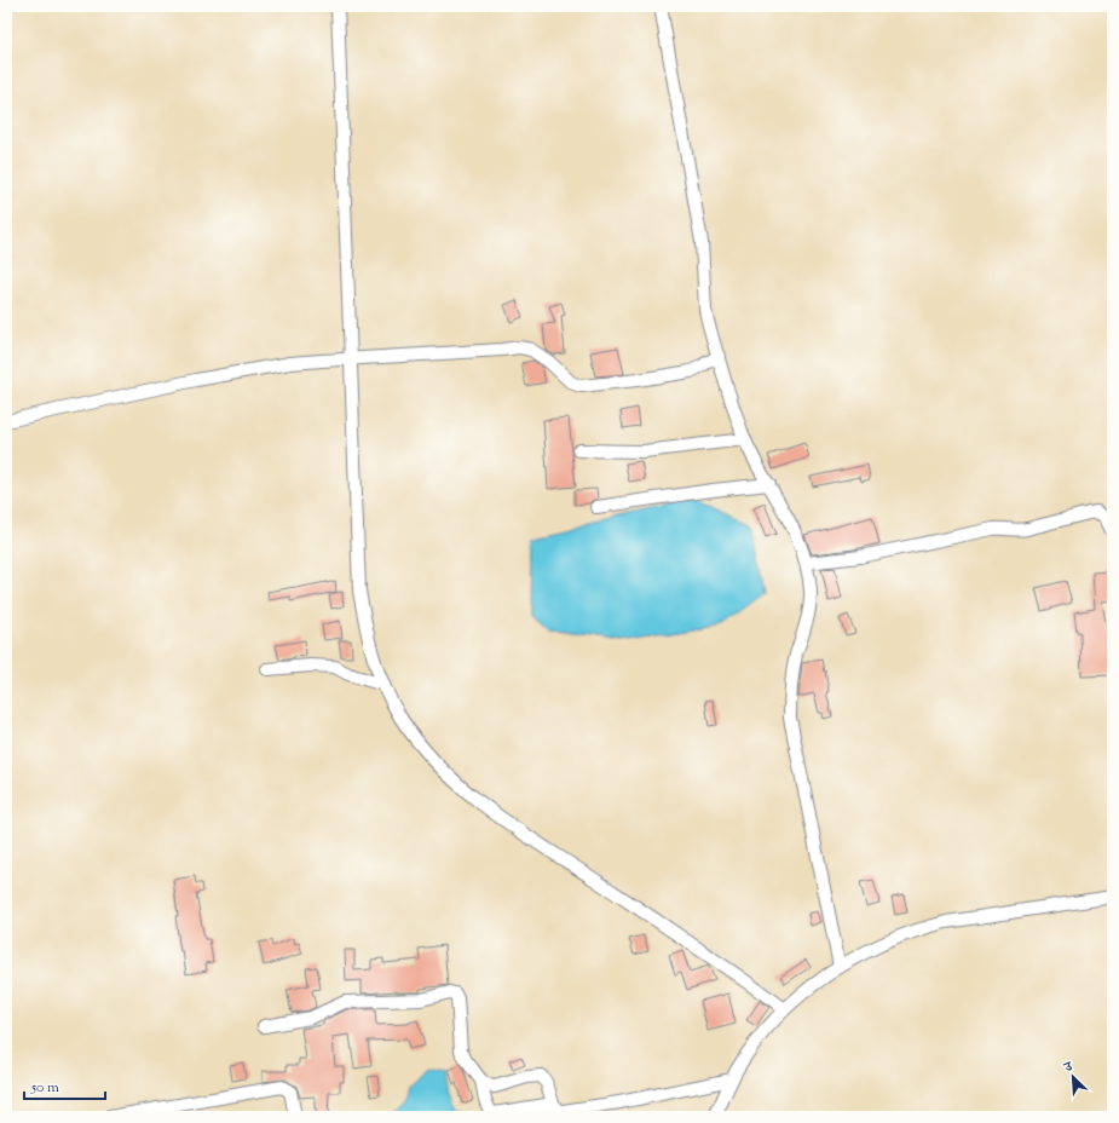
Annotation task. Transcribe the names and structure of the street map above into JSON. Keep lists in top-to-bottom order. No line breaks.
{"scale_bar":"50 m","north":"top left"}
